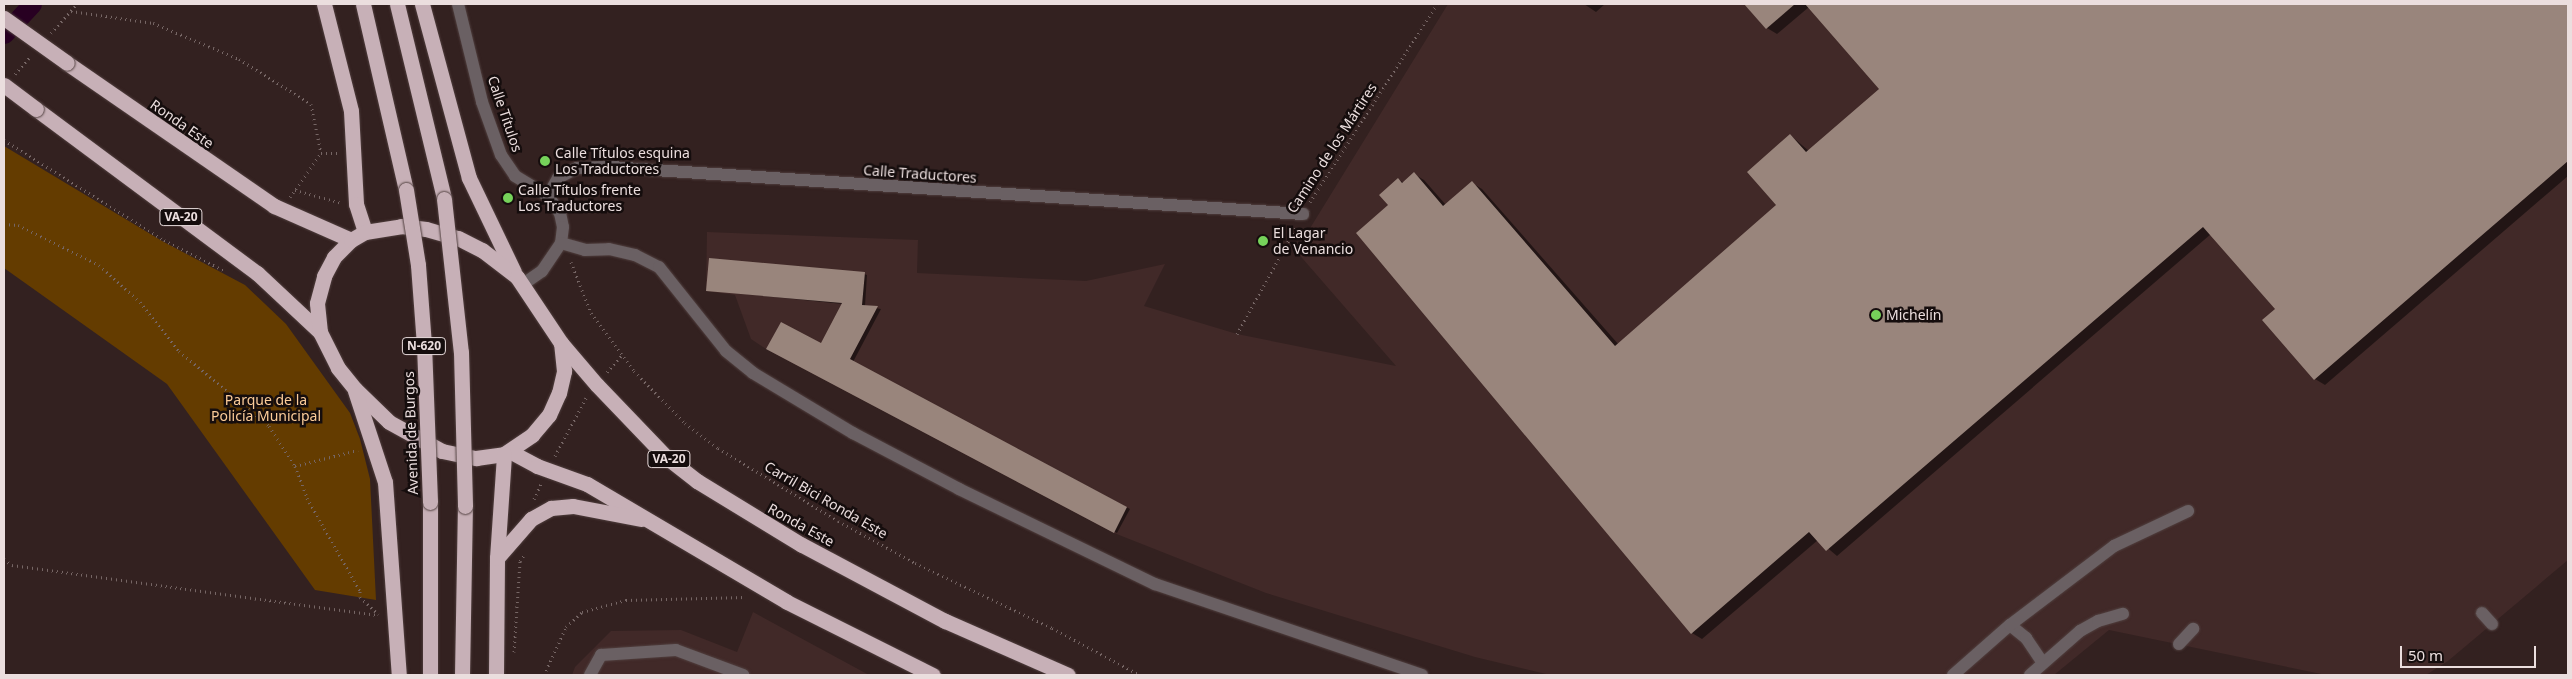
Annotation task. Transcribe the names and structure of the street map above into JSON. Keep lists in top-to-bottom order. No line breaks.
{"streets":{"highway":["Ronda Este","VA-20","N-620","Avenida de Burgos"],"street":["Calle Títulos","Calle Traductores"],"path":["Camino de los Mártires","Carril Bici Ronda Este"]},"crossings":[["Calle Títulos","Calle Traductores"],["Camino de los Mártires","Calle Traductores"]],"parks":["Parque de la Policía Municipal"],"places":["Calle Títulos esquina Los Traductores","Calle Títulos frente Los Traductores","El Lagar de Venancio","Michelín"],"scale_bar":"50 m"}
